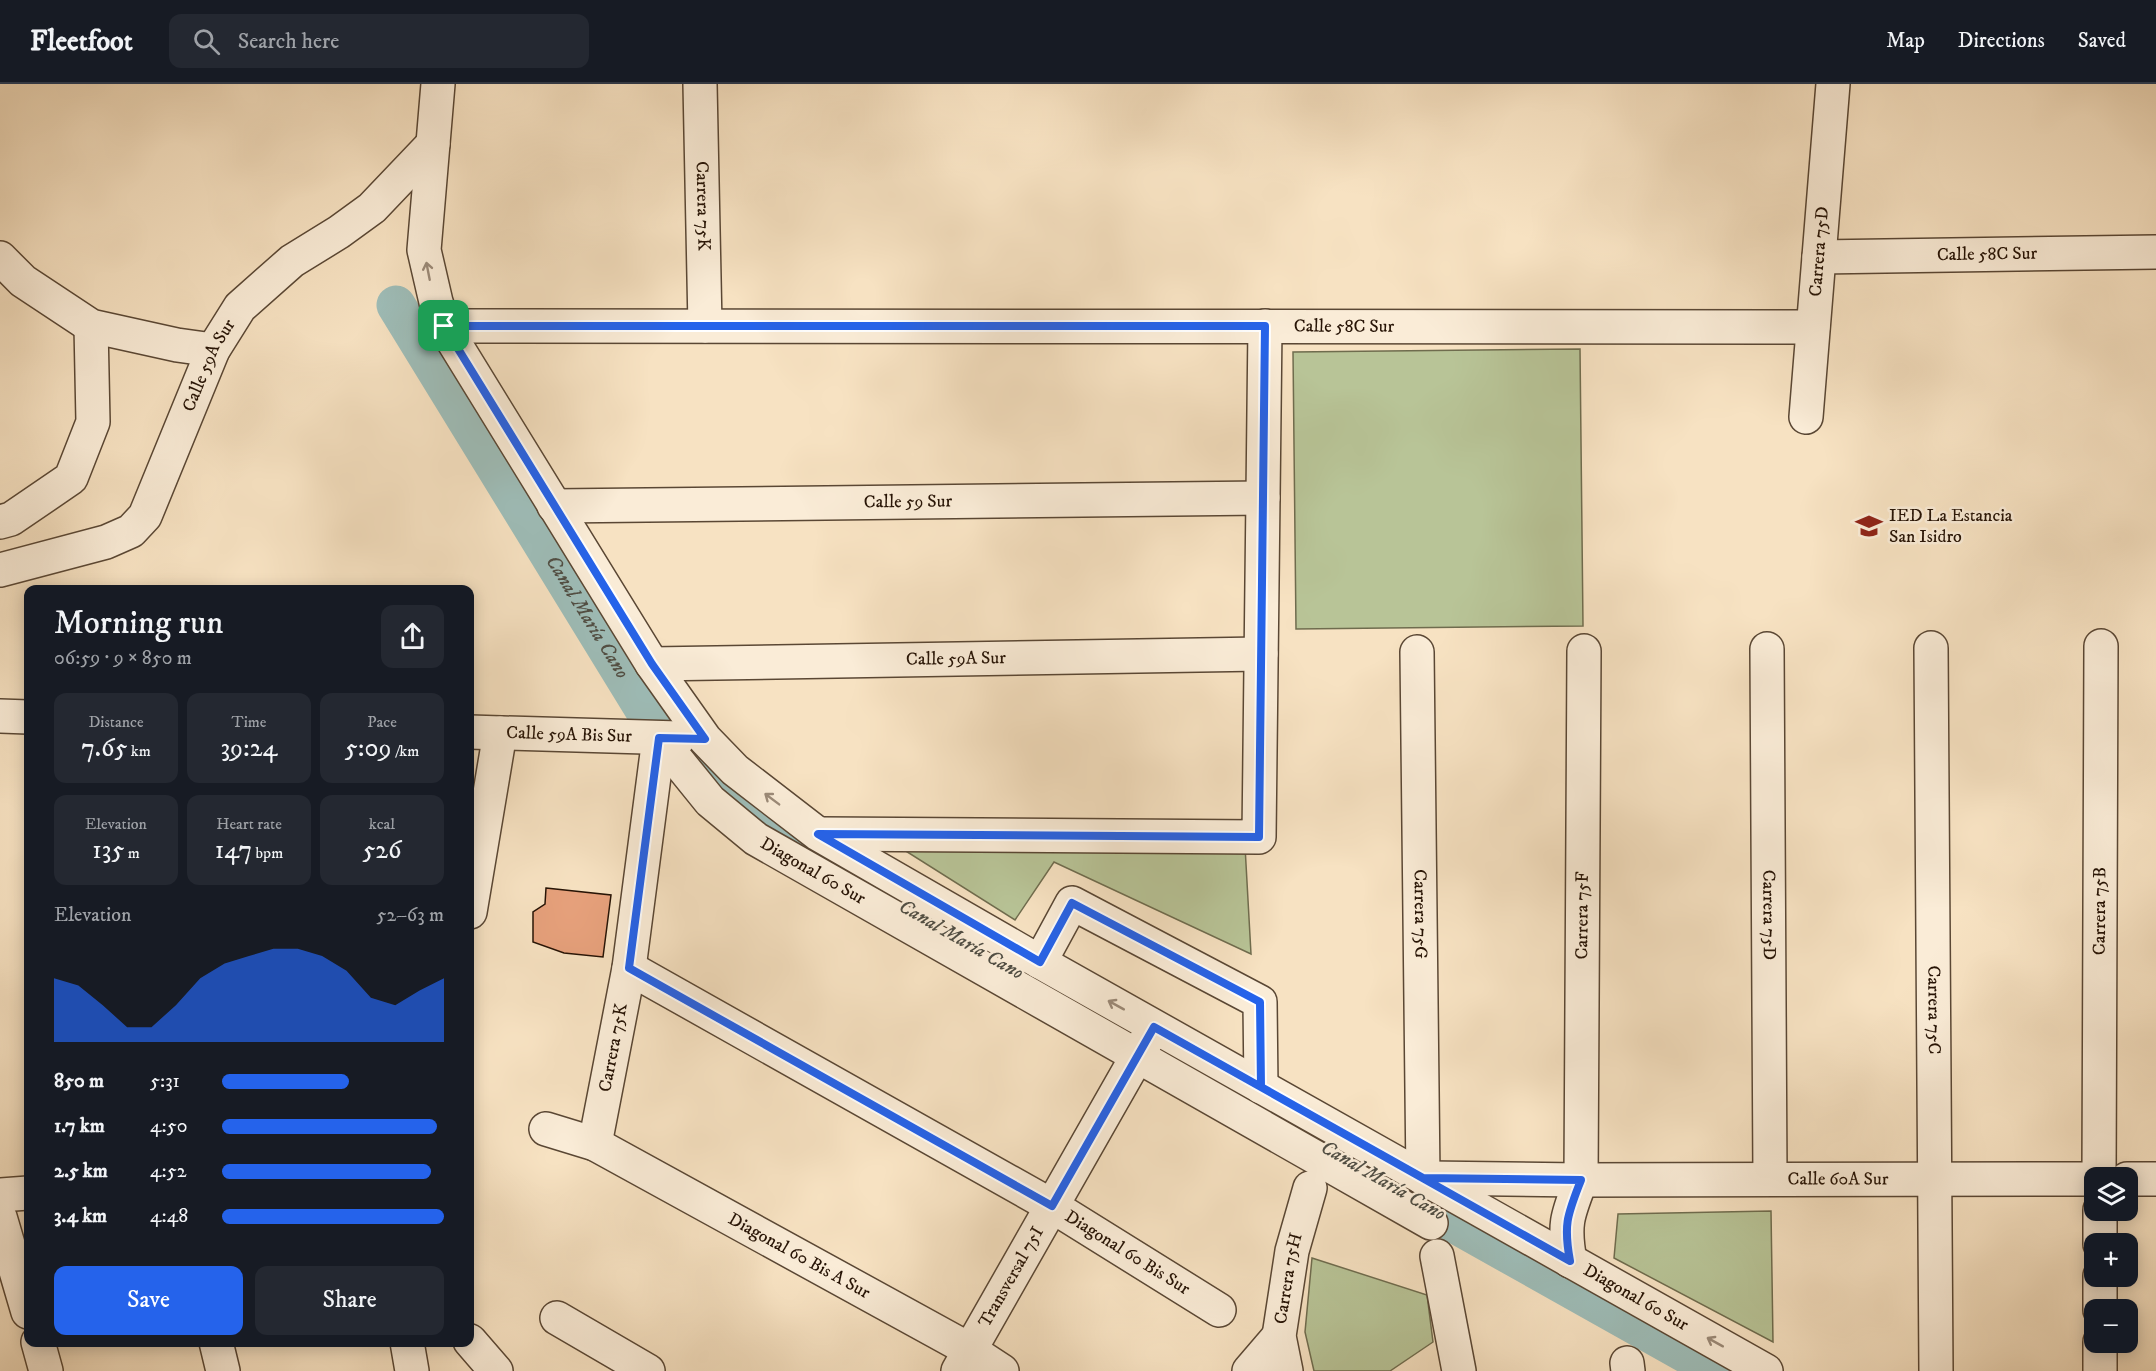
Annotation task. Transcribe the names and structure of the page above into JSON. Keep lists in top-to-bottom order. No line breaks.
{"streets":{"street":["Carrera 75K","Carrera 75D","Calle 58C Sur","Calle 59A Sur","Calle 59 Sur","Calle 59A Bis Sur","Diagonal 60 Sur","Carrera 75B","Carrera 75G","Carrera 75F","Carrera 75C","Calle 60A Sur","Diagonal 60 Bis Sur","Diagonal 60 Bis A Sur","Transversal 75I","Carrera 75H"]},"crossings":[["Carrera 75K","Calle 58C Sur"],["Carrera 75K","Calle 59A Bis Sur"],["Carrera 75K","Diagonal 60 Sur"],["Carrera 75K","Diagonal 60 Bis Sur"],["Carrera 75K","Diagonal 60 Bis A Sur"],["Carrera 75D","Calle 58C Sur"],["Carrera 75D","Calle 60A Sur"],["Calle 58C Sur","Diagonal 60 Sur"],["Calle 59A Sur","Diagonal 60 Sur"],["Calle 59 Sur","Diagonal 60 Sur"],["Calle 59A Bis Sur","Diagonal 60 Sur"],["Diagonal 60 Sur","Carrera 75G"],["Diagonal 60 Sur","Calle 60A Sur"],["Diagonal 60 Sur","Transversal 75I"],["Carrera 75G","Calle 60A Sur"],["Carrera 75F","Calle 60A Sur"],["Carrera 75C","Calle 60A Sur"],["Diagonal 60 Bis Sur","Transversal 75I"],["Diagonal 60 Bis A Sur","Transversal 75I"]],"water":["Canal María Cano"],"places":{"school or university":["IED La Estancia San Isidro"]},"page":{"header":"Fleetfoot","search":"Search here","nav":["Map","Directions","Saved"],"heading":["Morning run","06:59 · 9 × 850 m"],"stats":[["Distance","7.65 km"],["Time","39:24"],["Pace","5:09 /km"],["Elevation","135 m"],["Heart rate","147 bpm"],["kcal","526"]],"chart":["Elevation","52–63 m"],"list":[{"name":"850 m","note":"5:31"},{"name":"1.7 km","note":"4:50"},{"name":"2.5 km","note":"4:52"},{"name":"3.4 km","note":"4:48"}],"map_buttons":["+","−"],"buttons":["Save","Share"]}}
